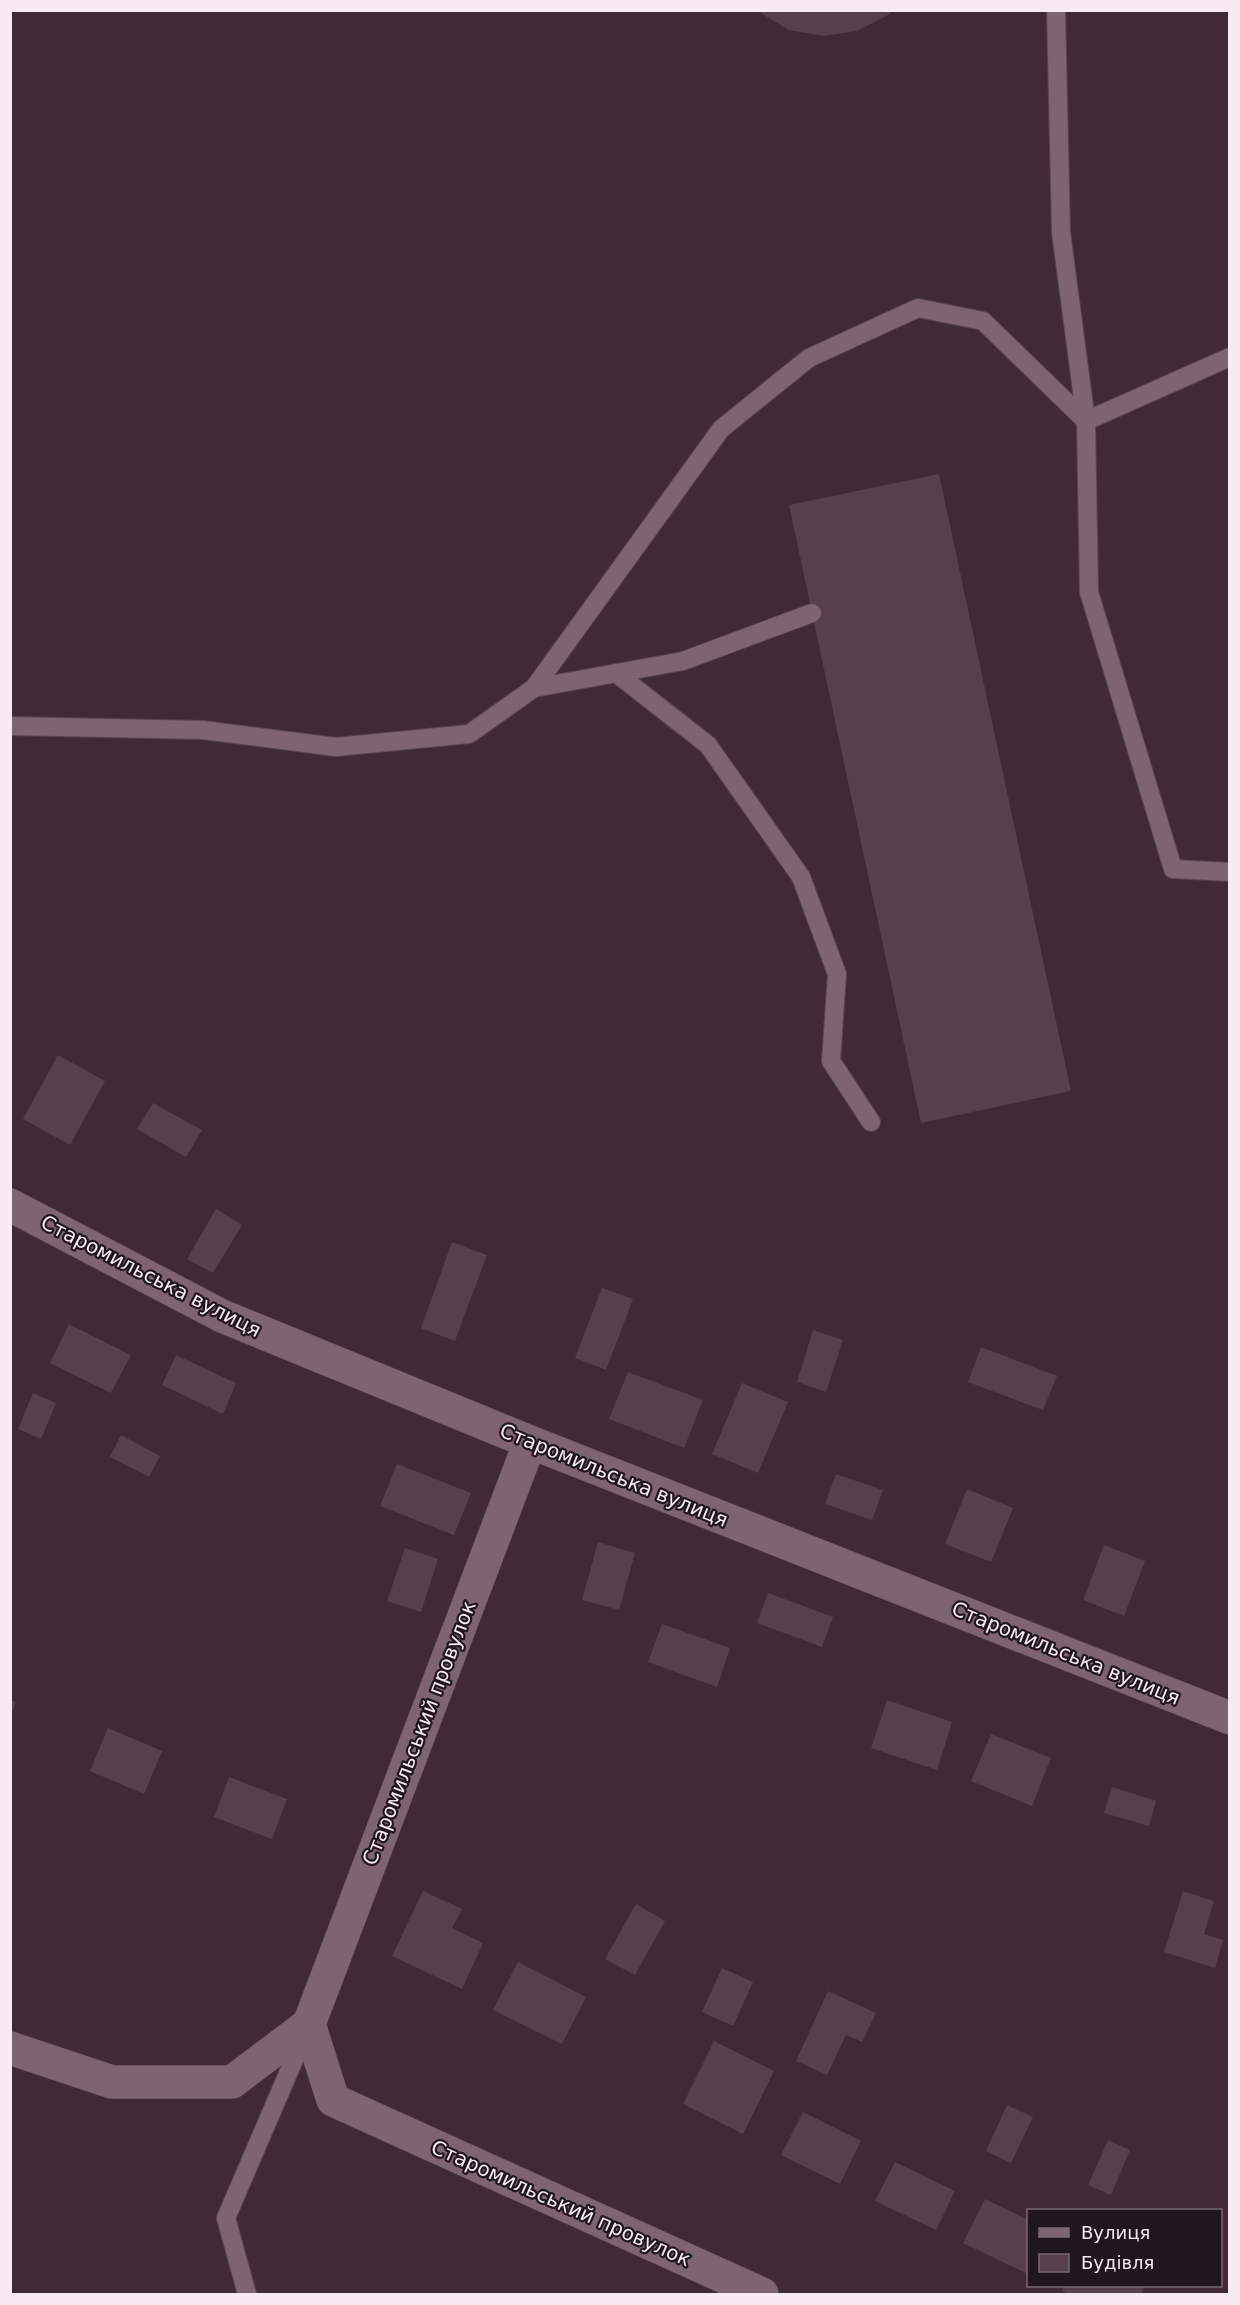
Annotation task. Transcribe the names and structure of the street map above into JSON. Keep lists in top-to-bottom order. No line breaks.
{"streets":{"street":["Старомильська вулиця","Старомильський провулок"]},"crossings":[["Старомильська вулиця","Старомильський провулок"]],"legend":["Вулиця","Будівля"]}
